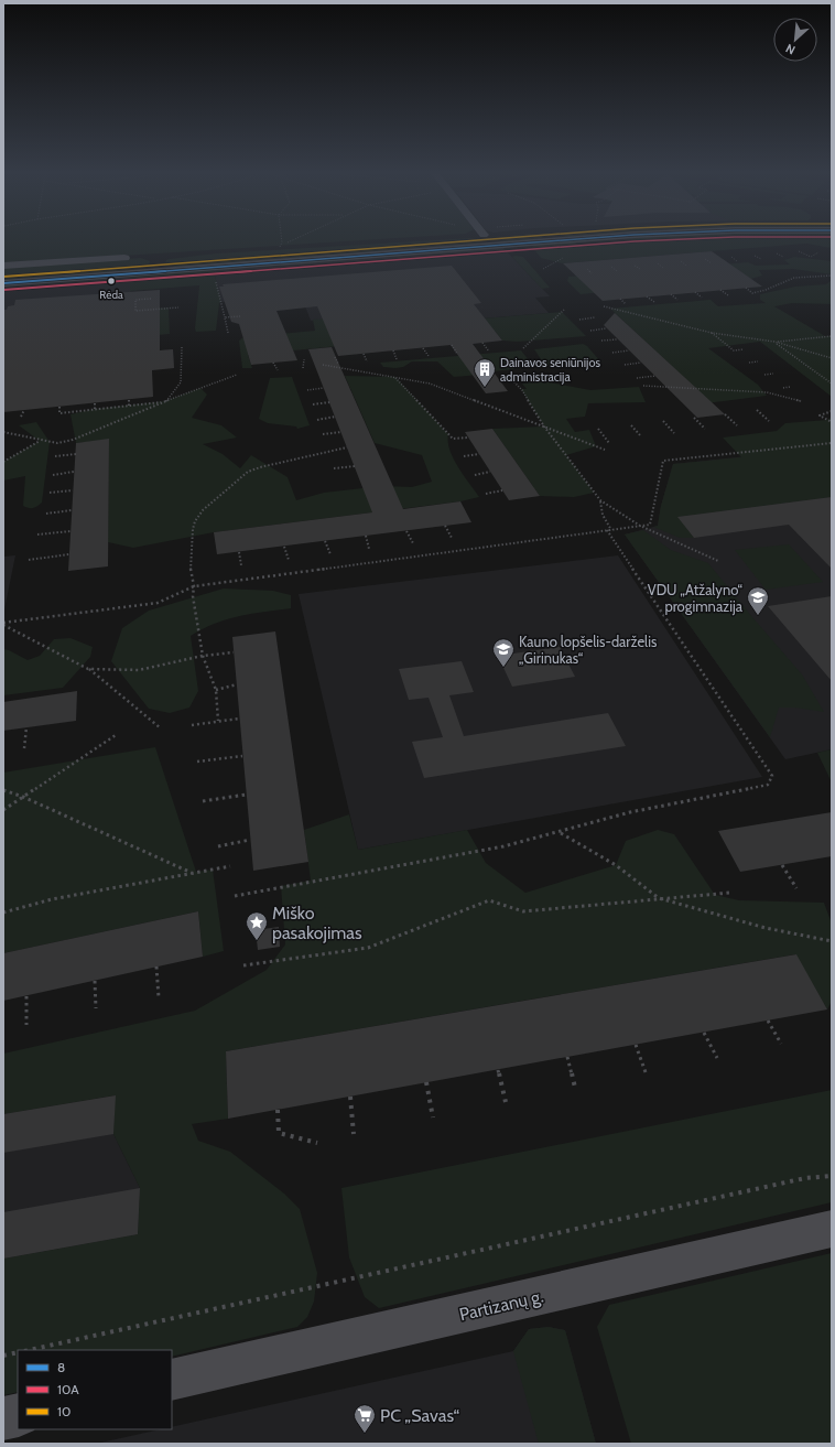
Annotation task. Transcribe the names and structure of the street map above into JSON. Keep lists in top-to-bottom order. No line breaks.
{"streets":{"main road":["Partizanų g."]},"places":{"other":["Rėda"],"building":["Dainavos seniūnijos administracija"],"school or university":["VDU „Atžalyno“ progimnazija","Kauno lopšelis-darželis „Girinukas“"],"place":["Miško pasakojimas"],"supermarket":["PC „Savas“"]},"lines":["transit line 8","transit line 10A","transit line 10"],"legend":["8","10A","10"],"north":"bottom left"}
